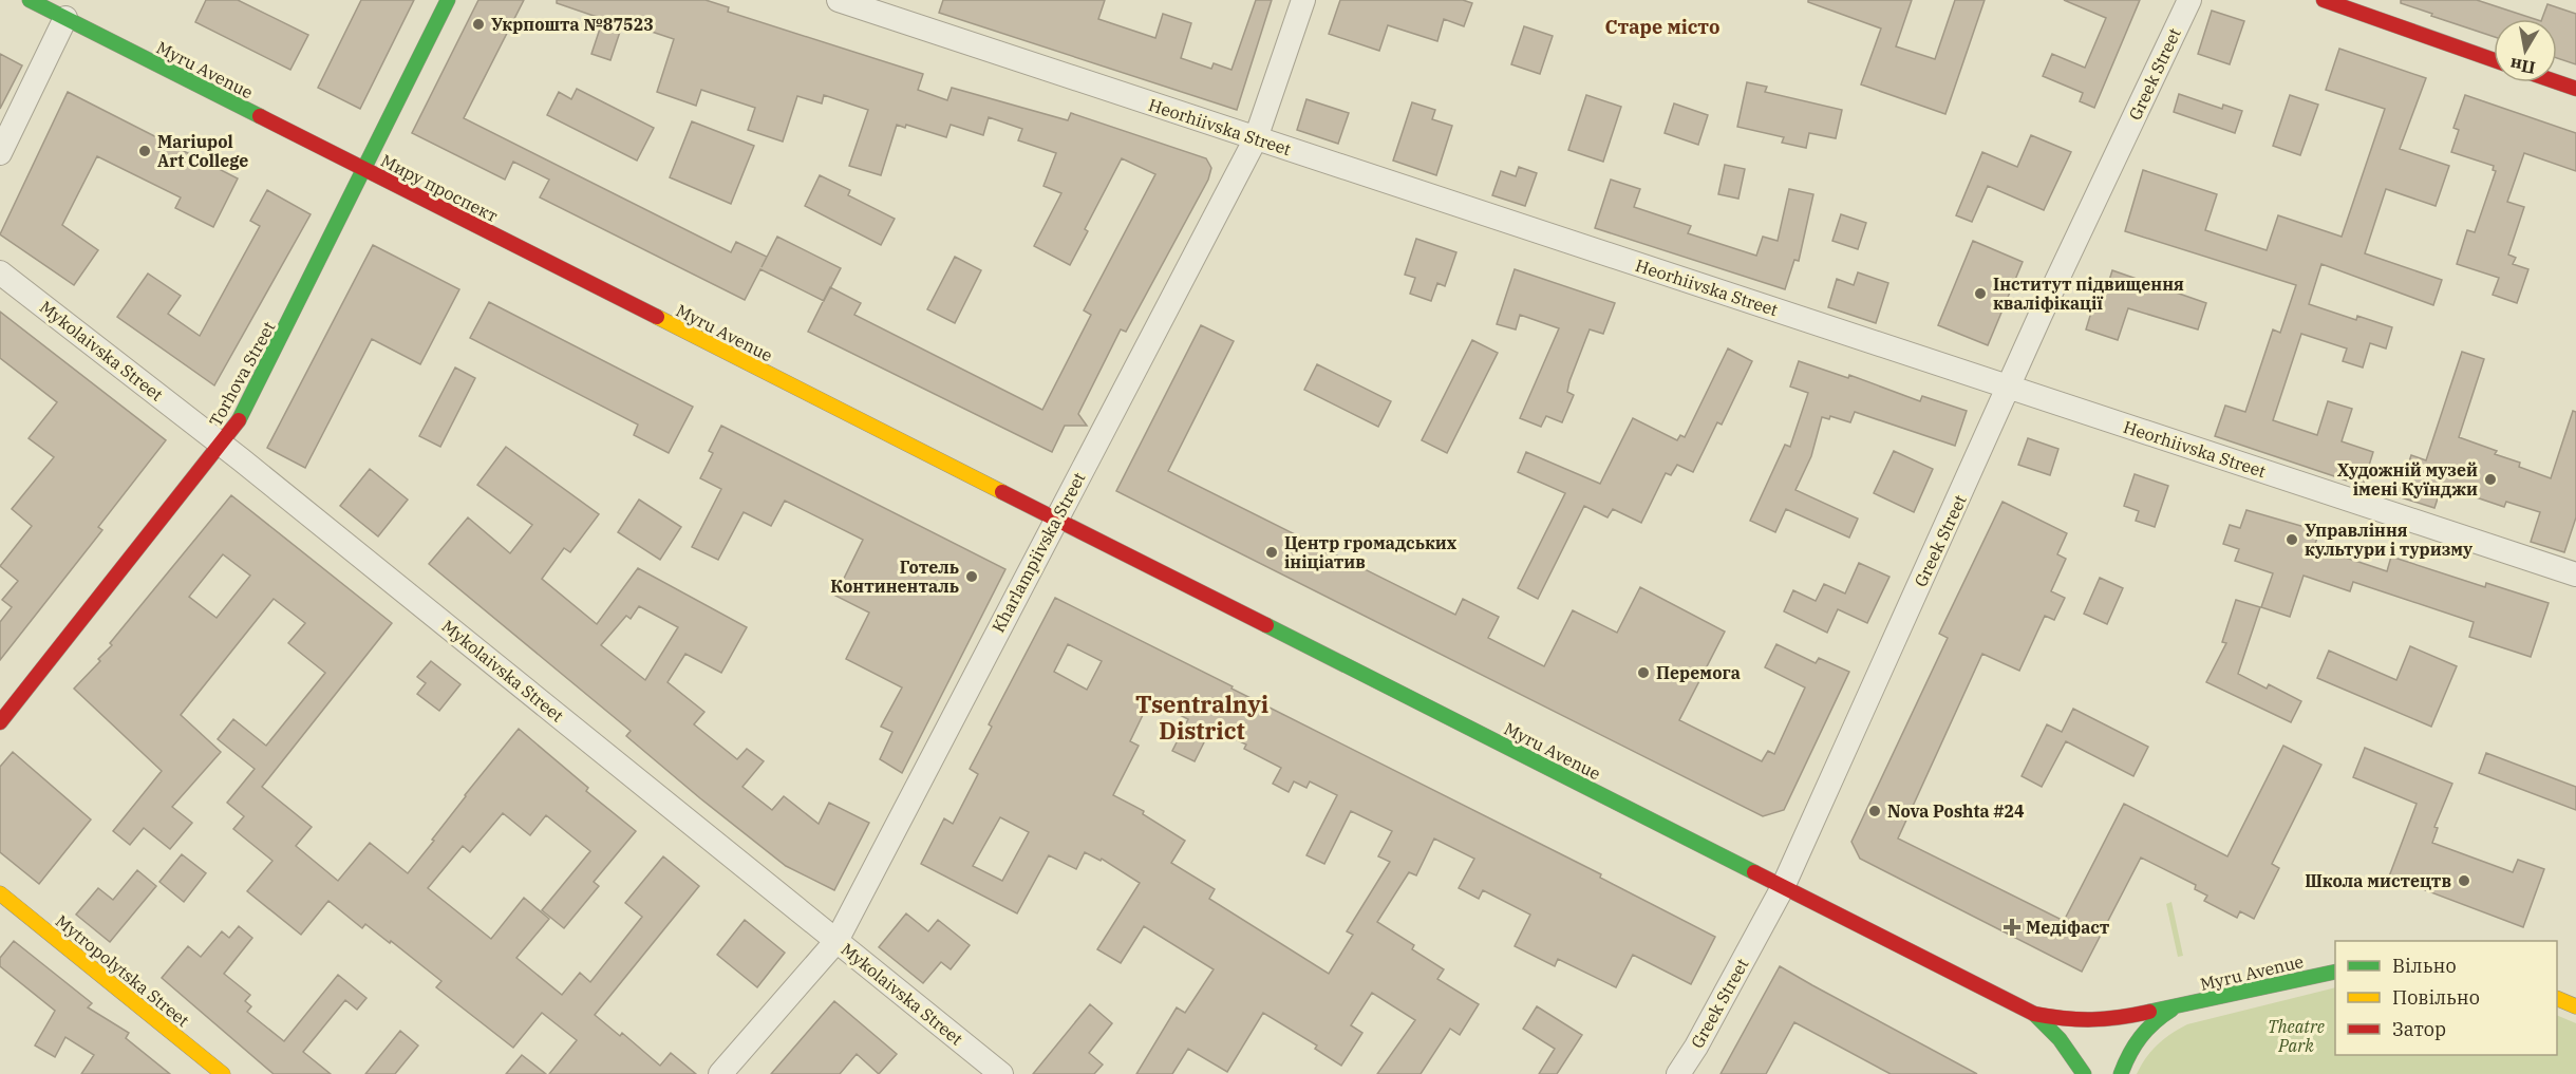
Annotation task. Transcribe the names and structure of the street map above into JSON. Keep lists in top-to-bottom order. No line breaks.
{"streets":{"main road":["Myru Avenue","Миру проспект","Torhova Street","Mytropolytska Street"],"street":["Greek Street","Heorhiivska Street","Mykolaivska Street","Kharlampiivska Street"]},"crossings":[["Myru Avenue","Greek Street"],["Myru Avenue","Миру проспект"],["Myru Avenue","Torhova Street"],["Myru Avenue","Kharlampiivska Street"],["Greek Street","Heorhiivska Street"],["Heorhiivska Street","Kharlampiivska Street"],["Миру проспект","Torhova Street"],["Миру проспект","Kharlampiivska Street"],["Mykolaivska Street","Torhova Street"],["Mykolaivska Street","Kharlampiivska Street"]],"districts":["Старе місто","Tsentralnyi District"],"parks":["Theatre Park"],"places":{"other":["Укрпошта №87523","Mariupol Art College","Інститут підвищення кваліфікації","Художній музей імені Куїнджи","Управління культури і туризму","Центр громадських ініціатив","Готель Континенталь","Перемога","Nova Poshta #24","Школа мистецтв"],"health":["Медіфаст"]},"legend":["Вільно","Повільно","Затор"],"north":"bottom"}
